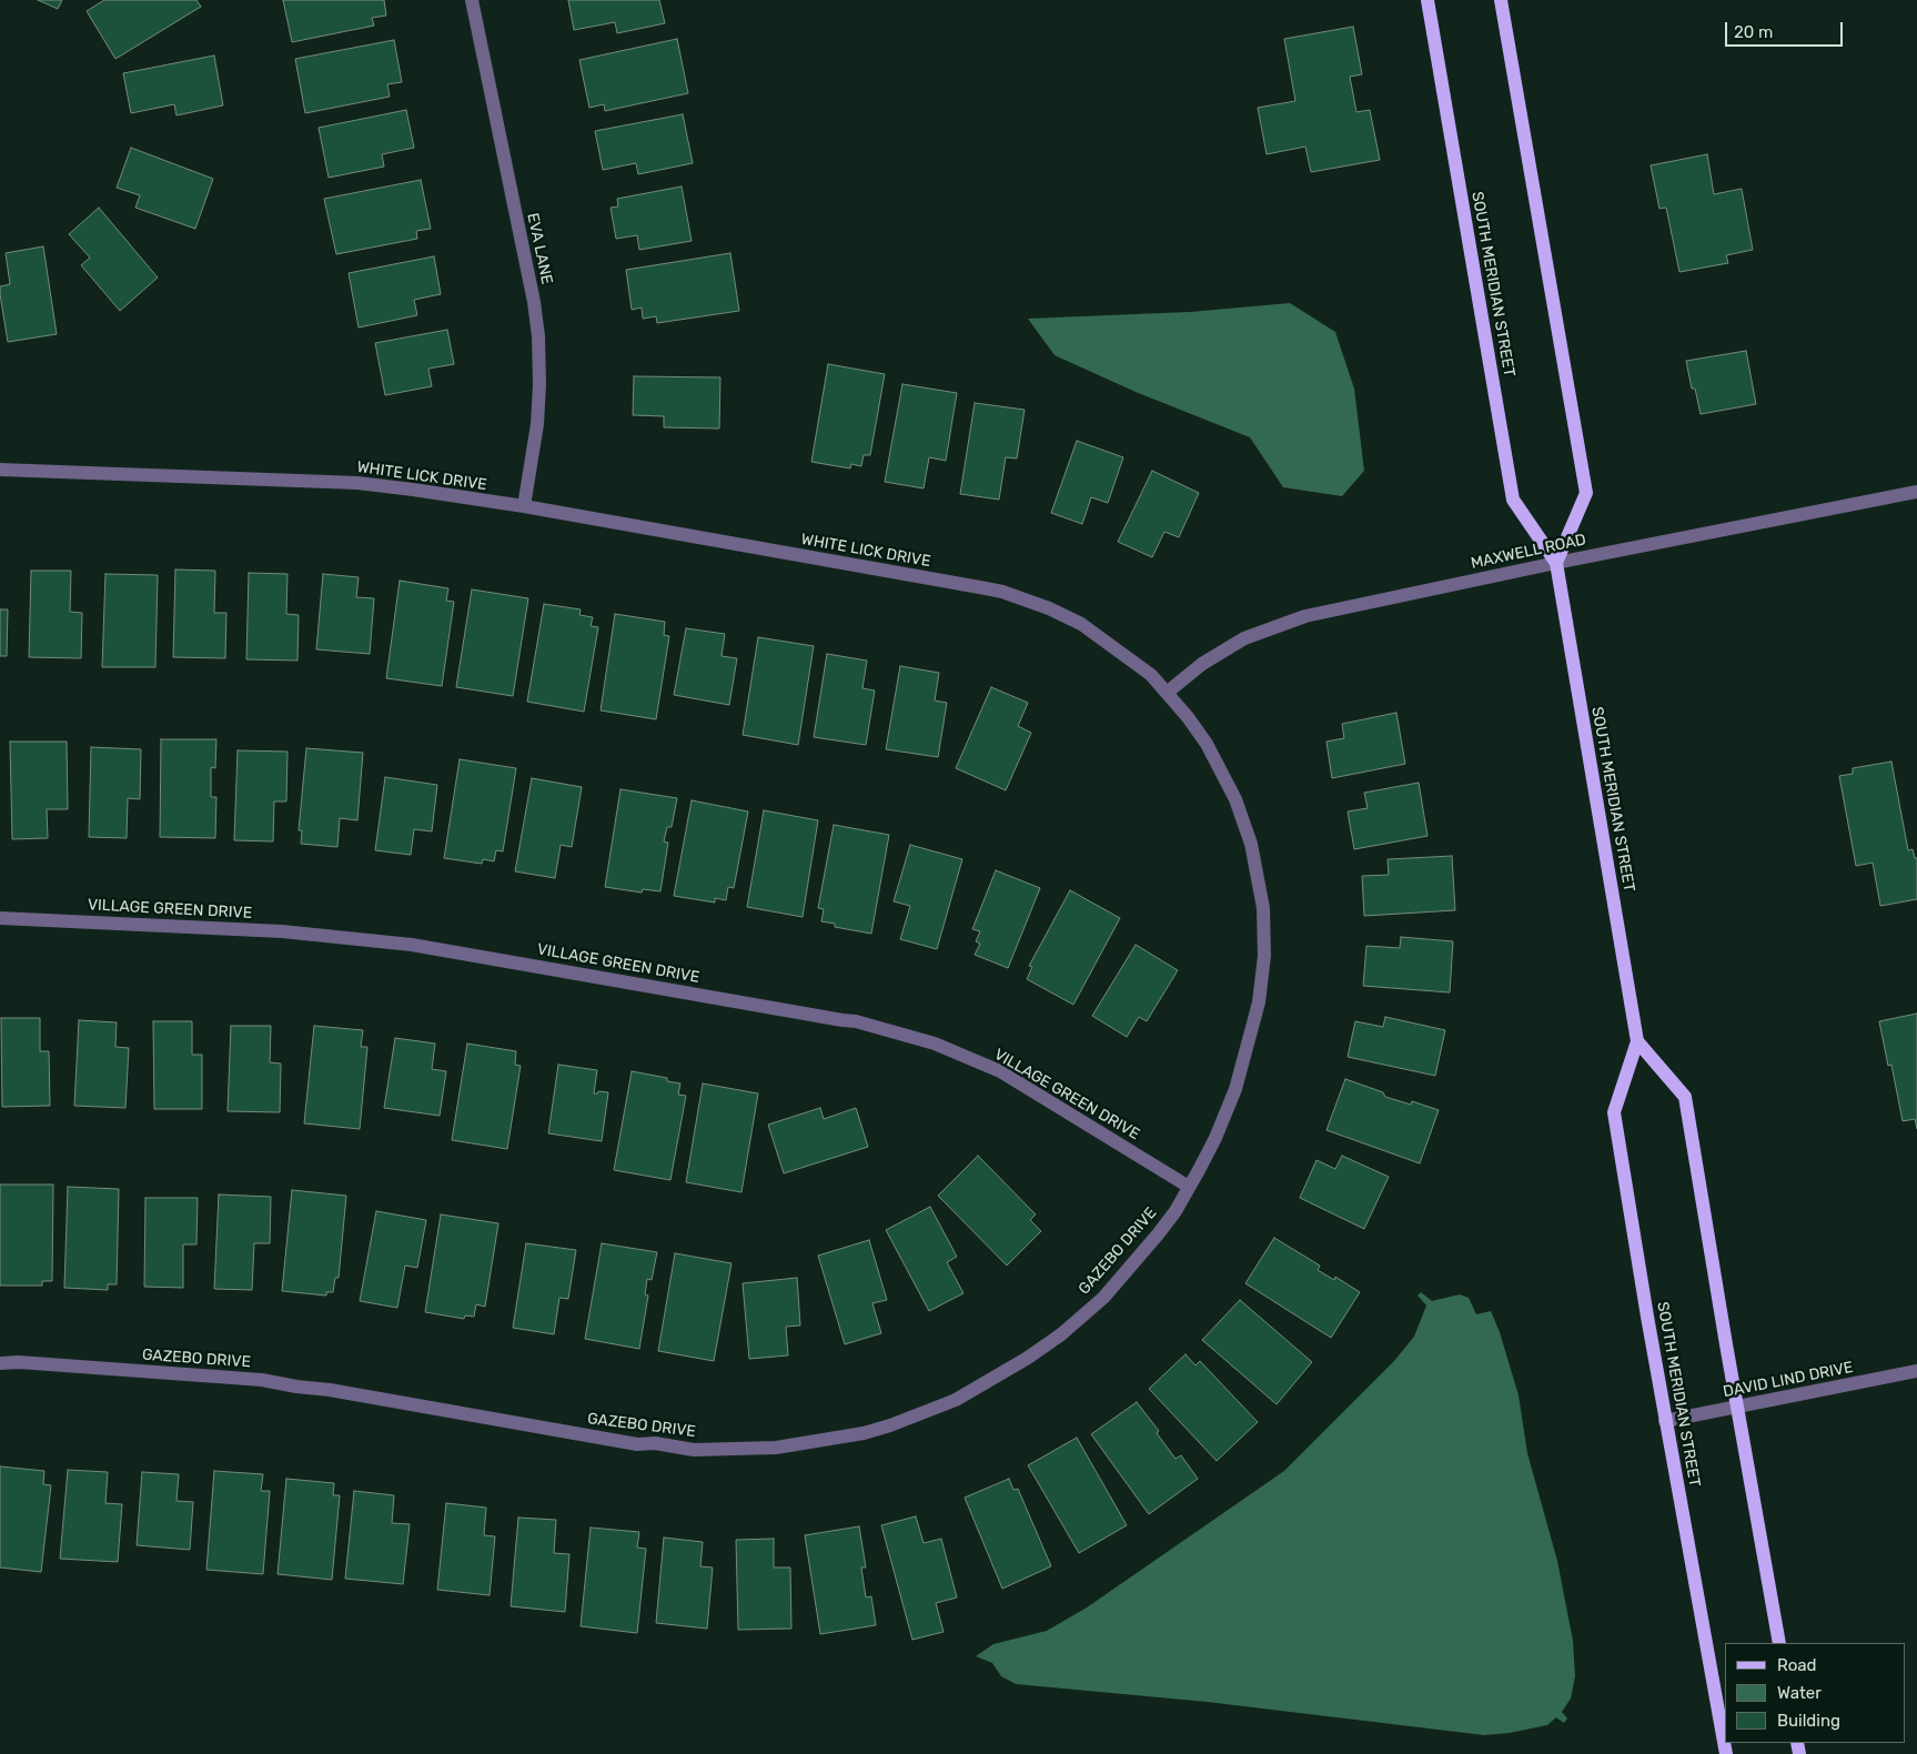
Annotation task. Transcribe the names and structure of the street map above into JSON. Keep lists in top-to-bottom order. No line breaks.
{"streets":{"main road":["SOUTH MERIDIAN STREET"],"street":["EVA LANE","WHITE LICK DRIVE","MAXWELL ROAD","VILLAGE GREEN DRIVE","GAZEBO DRIVE","DAVID LIND DRIVE"]},"crossings":[["EVA LANE","WHITE LICK DRIVE"],["SOUTH MERIDIAN STREET","MAXWELL ROAD"],["SOUTH MERIDIAN STREET","DAVID LIND DRIVE"],["WHITE LICK DRIVE","MAXWELL ROAD"],["WHITE LICK DRIVE","VILLAGE GREEN DRIVE"],["WHITE LICK DRIVE","GAZEBO DRIVE"],["VILLAGE GREEN DRIVE","GAZEBO DRIVE"]],"legend":["Road","Water","Building"],"scale_bar":"20 m"}
